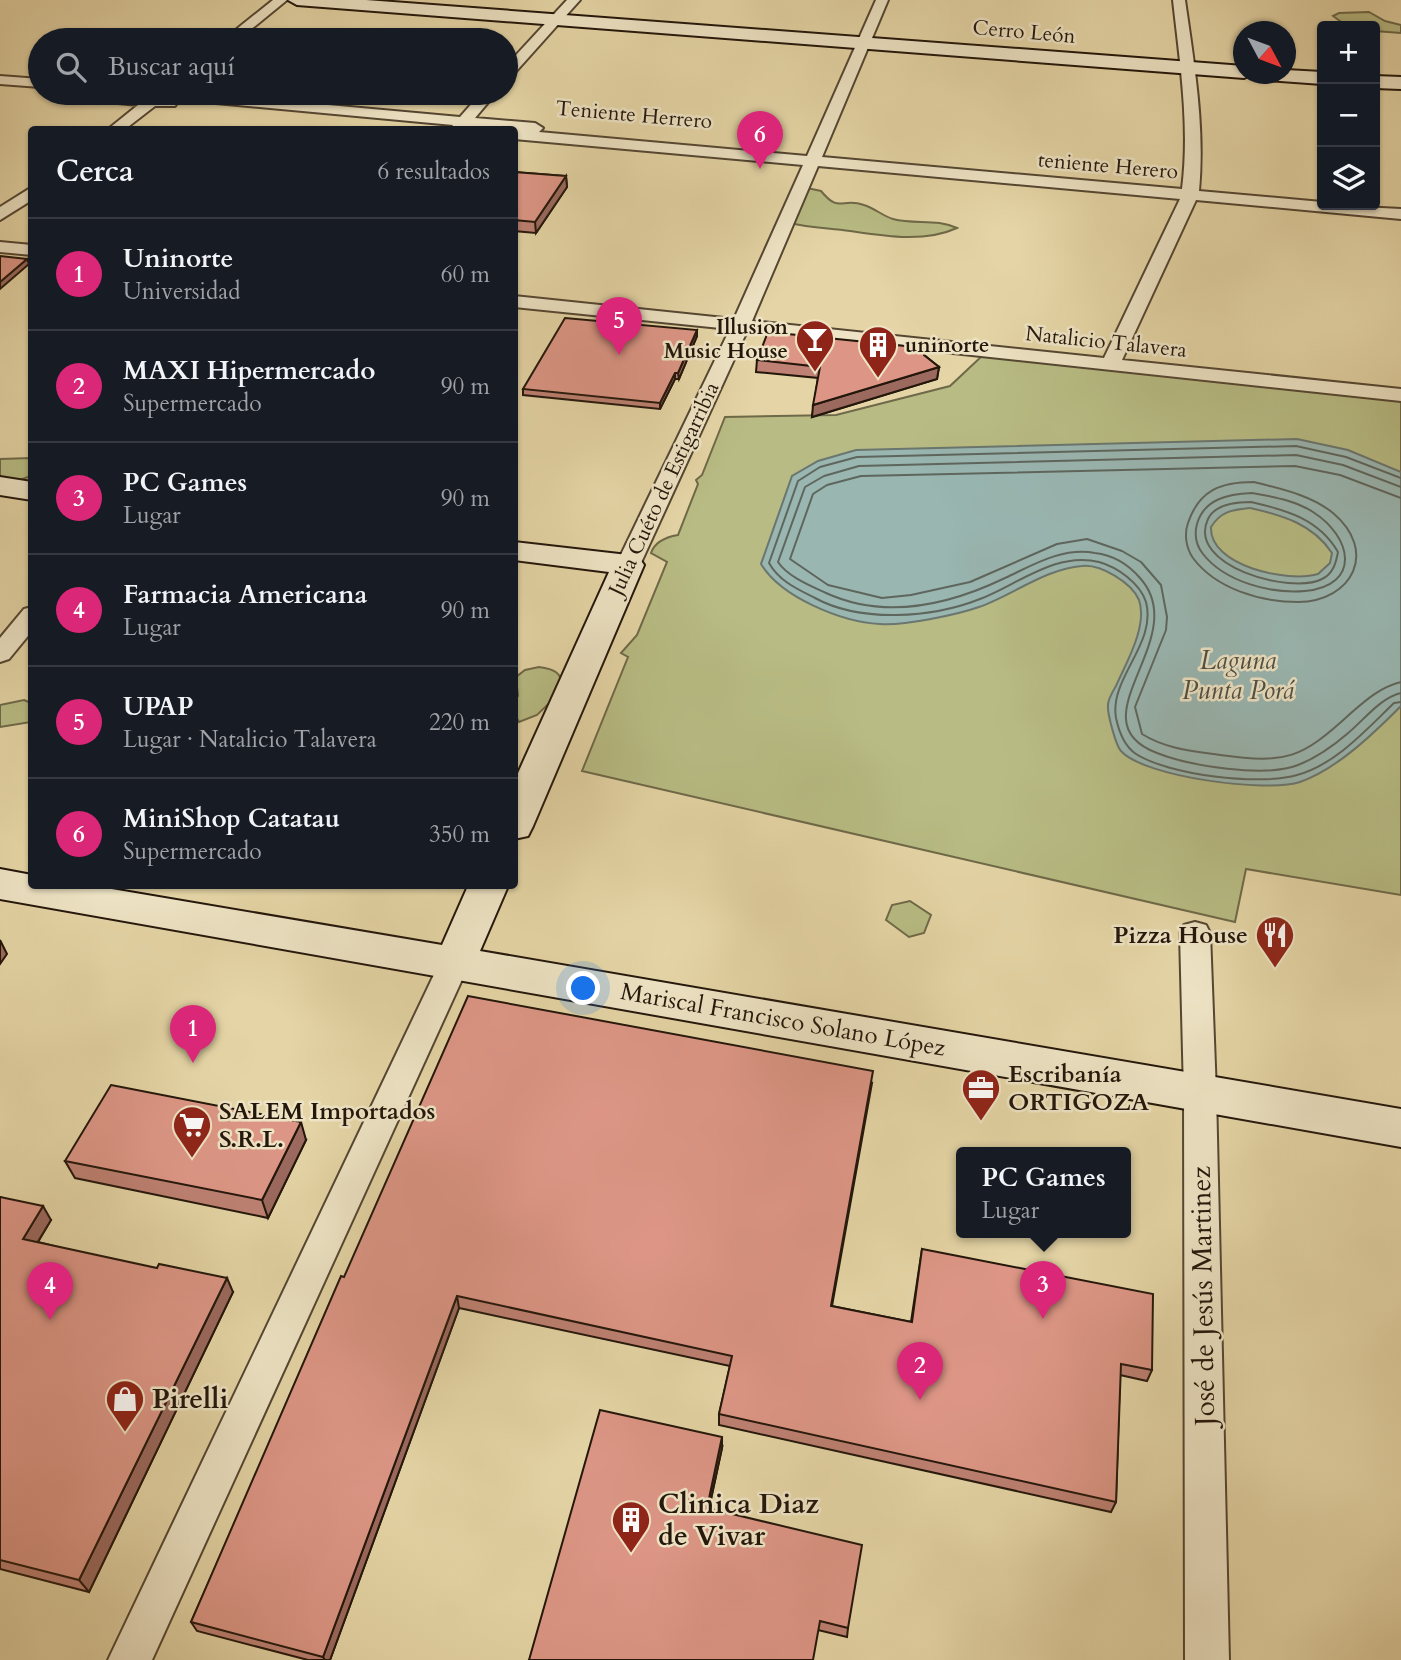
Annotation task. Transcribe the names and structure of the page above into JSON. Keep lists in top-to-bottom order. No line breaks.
{"streets":{"street":["Cerro León","Teniente Herrero","teniente Herero","Natalicio Talavera","Julia Cuéto de Estigarribia","Mariscal Francisco Solano López","José de Jesús Martinez"]},"crossings":[["Cerro León","Julia Cuéto de Estigarribia"],["Teniente Herrero","teniente Herero"],["Teniente Herrero","Julia Cuéto de Estigarribia"],["teniente Herero","Julia Cuéto de Estigarribia"],["Natalicio Talavera","Julia Cuéto de Estigarribia"],["Mariscal Francisco Solano López","José de Jesús Martinez"]],"water":["Laguna Punta Porá"],"places":{"bar":["Illusion Music House"],"building":["uninorte","Clinica Diaz de Vivar"],"restaurant":["Pizza House"],"office":["Escribanía ORTIGOZA"],"supermarket":["SALEM Importados S.R.L."],"shop":["Pirelli"]},"north":"bottom right","page":{"map_buttons":["+","−"],"search":"Buscar aquí","pins":["6","5","1","3","4","2"],"heading":["Cerca","6 resultados"],"list":[{"mark":"1","name":"Uninorte","note":"Universidad","value":"60 m"},{"mark":"2","name":"MAXI Hipermercado","note":"Supermercado","value":"90 m"},{"mark":"3","name":"PC Games","note":"Lugar","value":"90 m"},{"mark":"4","name":"Farmacia Americana","note":"Lugar","value":"90 m"},{"mark":"5","name":"UPAP","note":"Lugar · Natalicio Talavera","value":"220 m"},{"mark":"6","name":"MiniShop Catatau","note":"Supermercado","value":"350 m"}],"popup":["PC Games","Lugar"]}}
